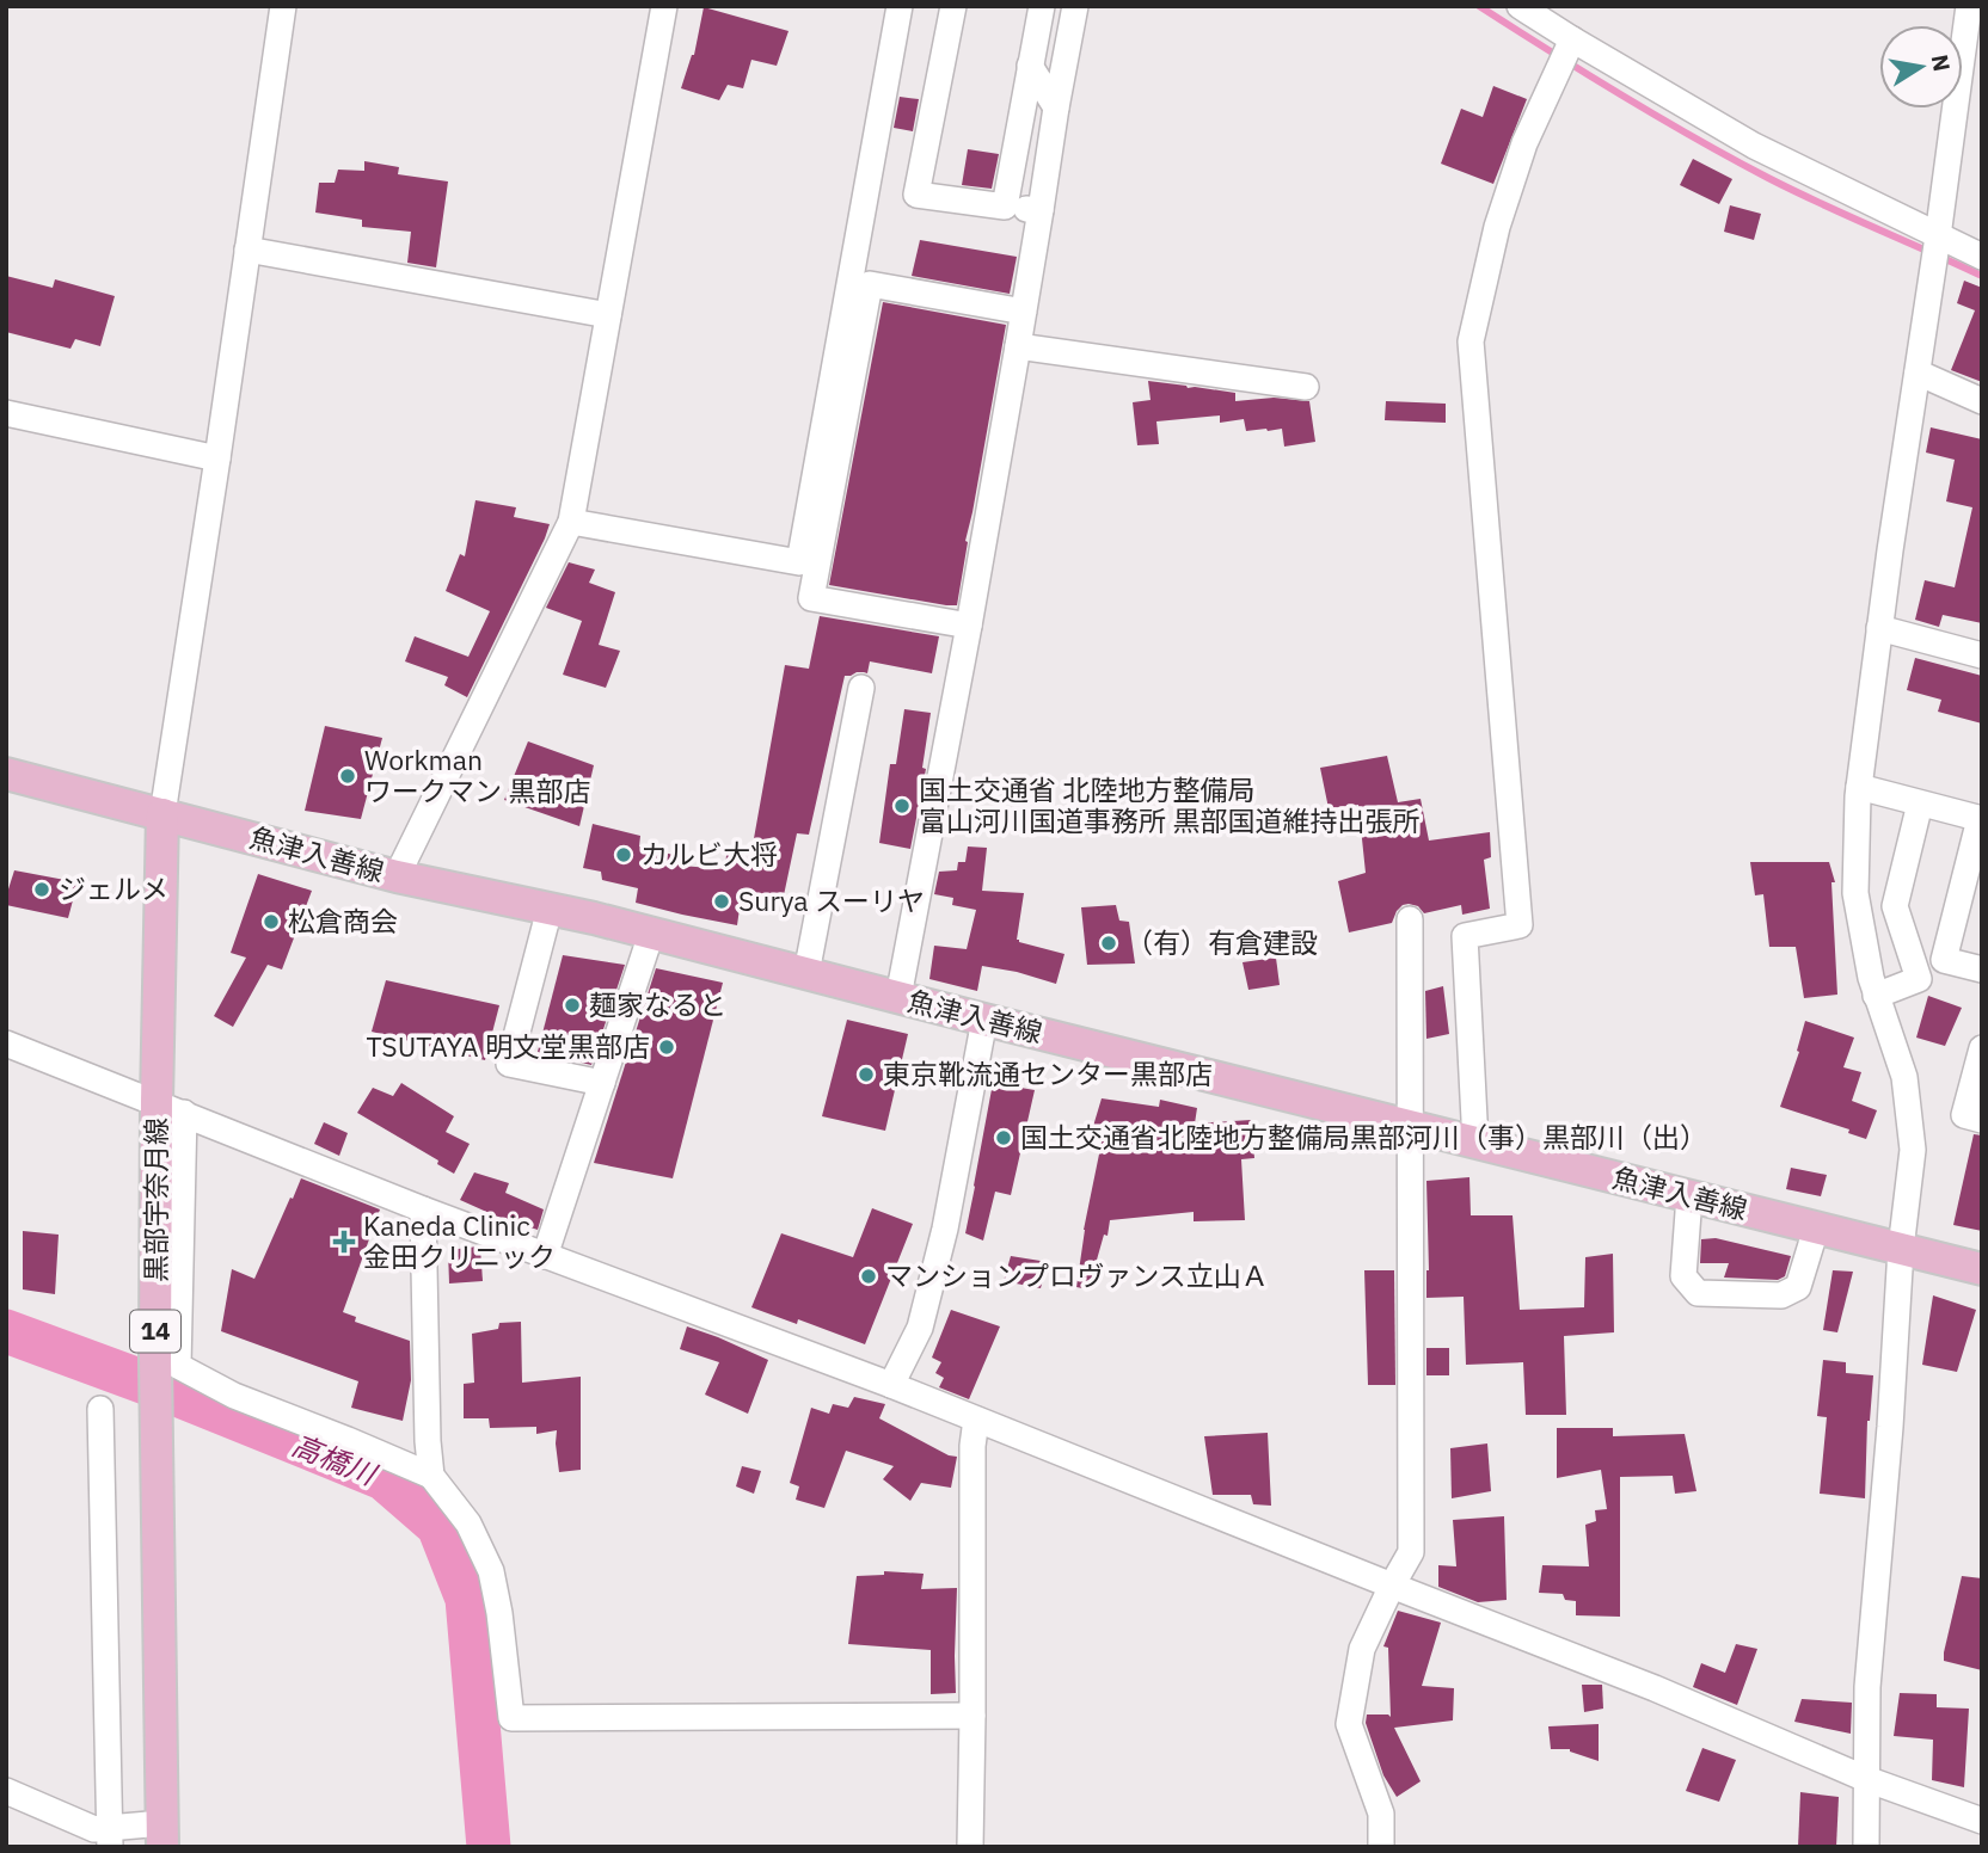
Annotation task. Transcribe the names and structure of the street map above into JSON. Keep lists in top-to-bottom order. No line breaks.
{"streets":{"main road":["魚津入善線","黒部宇奈月線","14"]},"crossings":[["魚津入善線","黒部宇奈月線"]],"water":["高橋川"],"places":{"other":["Workman ワークマン 黒部店","国土交通省 北陸地方整備局 富山河川国道事務所 黒部国道維持出張所","カルビ大将","ジェルメ","Surya スーリヤ","松倉商会","（有）有倉建設","麺家なると","TSUTAYA 明文堂黒部店","東京靴流通センター黒部店","国土交通省北陸地方整備局黒部河川（事）黒部川（出）","マンションプロヴァンス立山Ａ"],"health":["Kaneda Clinic 金田クリニック"]},"north":"right"}
